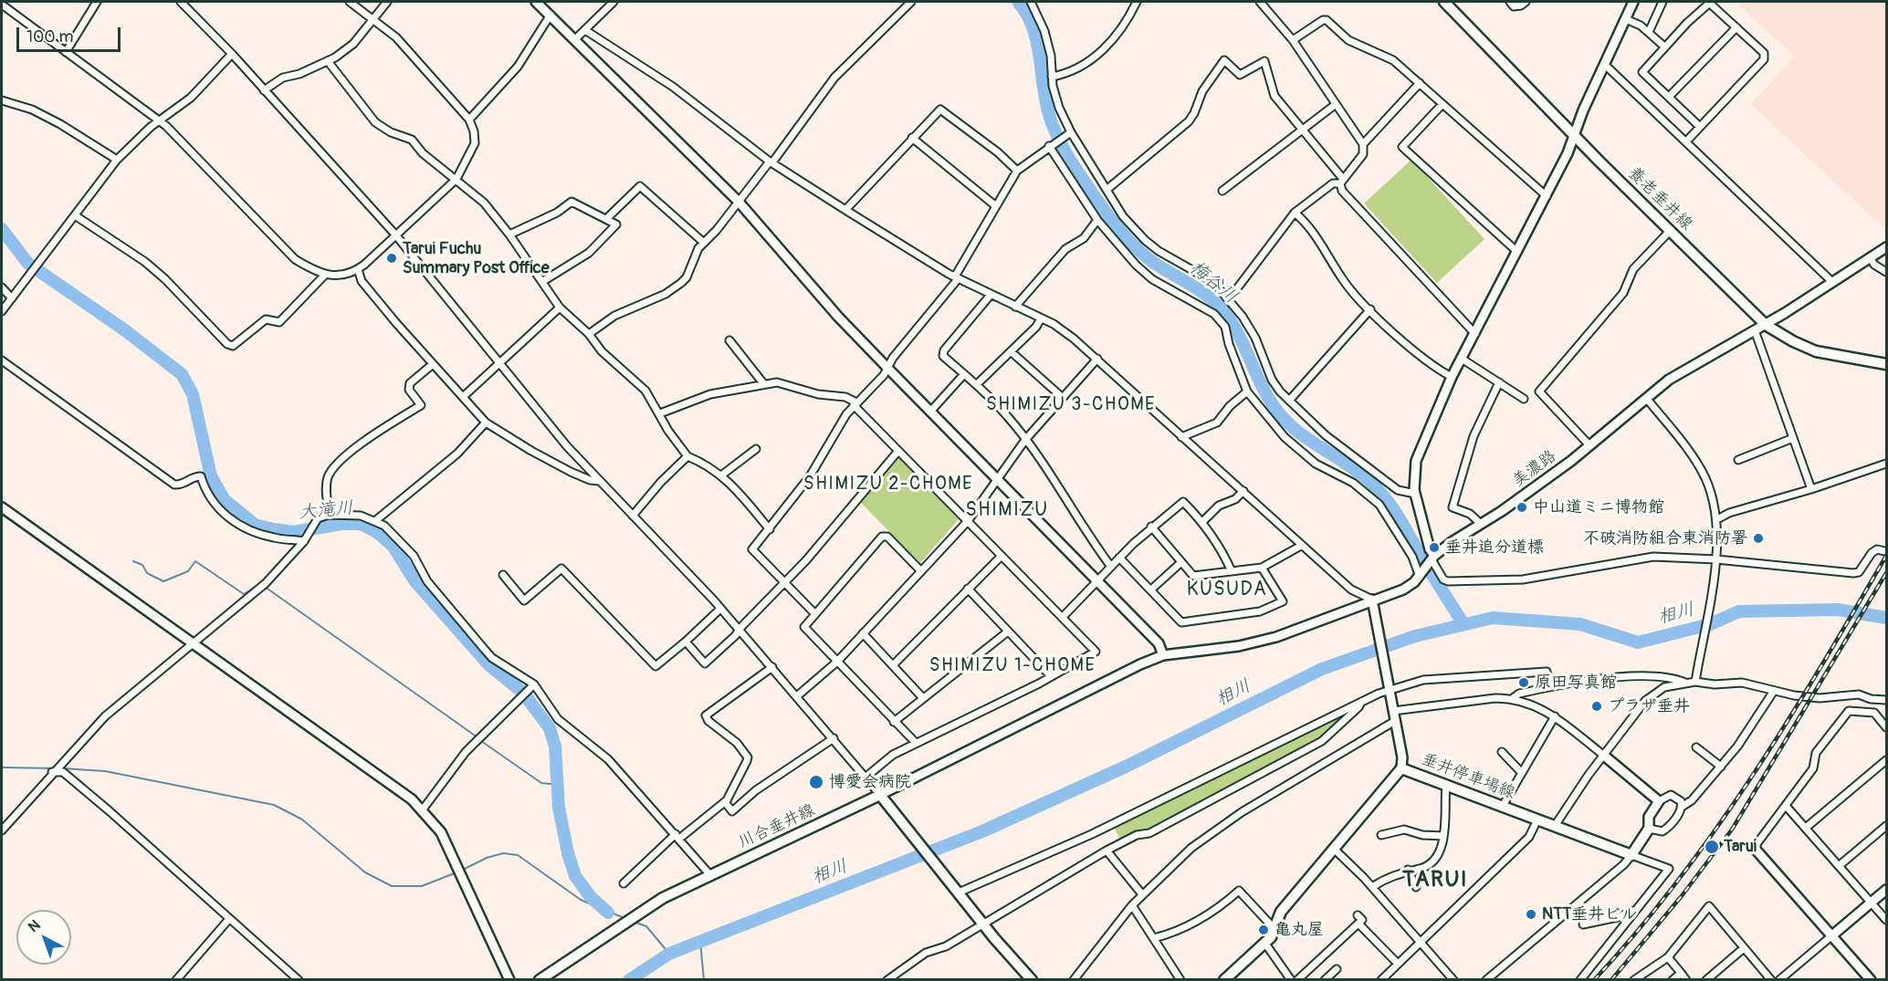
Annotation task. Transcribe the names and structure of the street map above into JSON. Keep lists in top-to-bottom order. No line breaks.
{"streets":{"main road":["養老垂井線","垂井停車場線","川合垂井線"],"street":["美濃路"]},"crossings":[["養老垂井線","美濃路"]],"districts":["SHIMIZU 3-CHOME","SHIMIZU 2-CHOME","SHIMIZU","KUSUDA","SHIMIZU 1-CHOME","TARUI"],"water":["梅谷川","大滝川","相川"],"places":["Tarui Fuchu Summary Post Office","中山道ミニ博物館","不破消防組合東消防署","垂井追分道標","原田写真館","プラザ垂井","博愛会病院","Tarui","NTT垂井ビル","亀丸屋"],"scale_bar":"100 m","north":"top left"}
